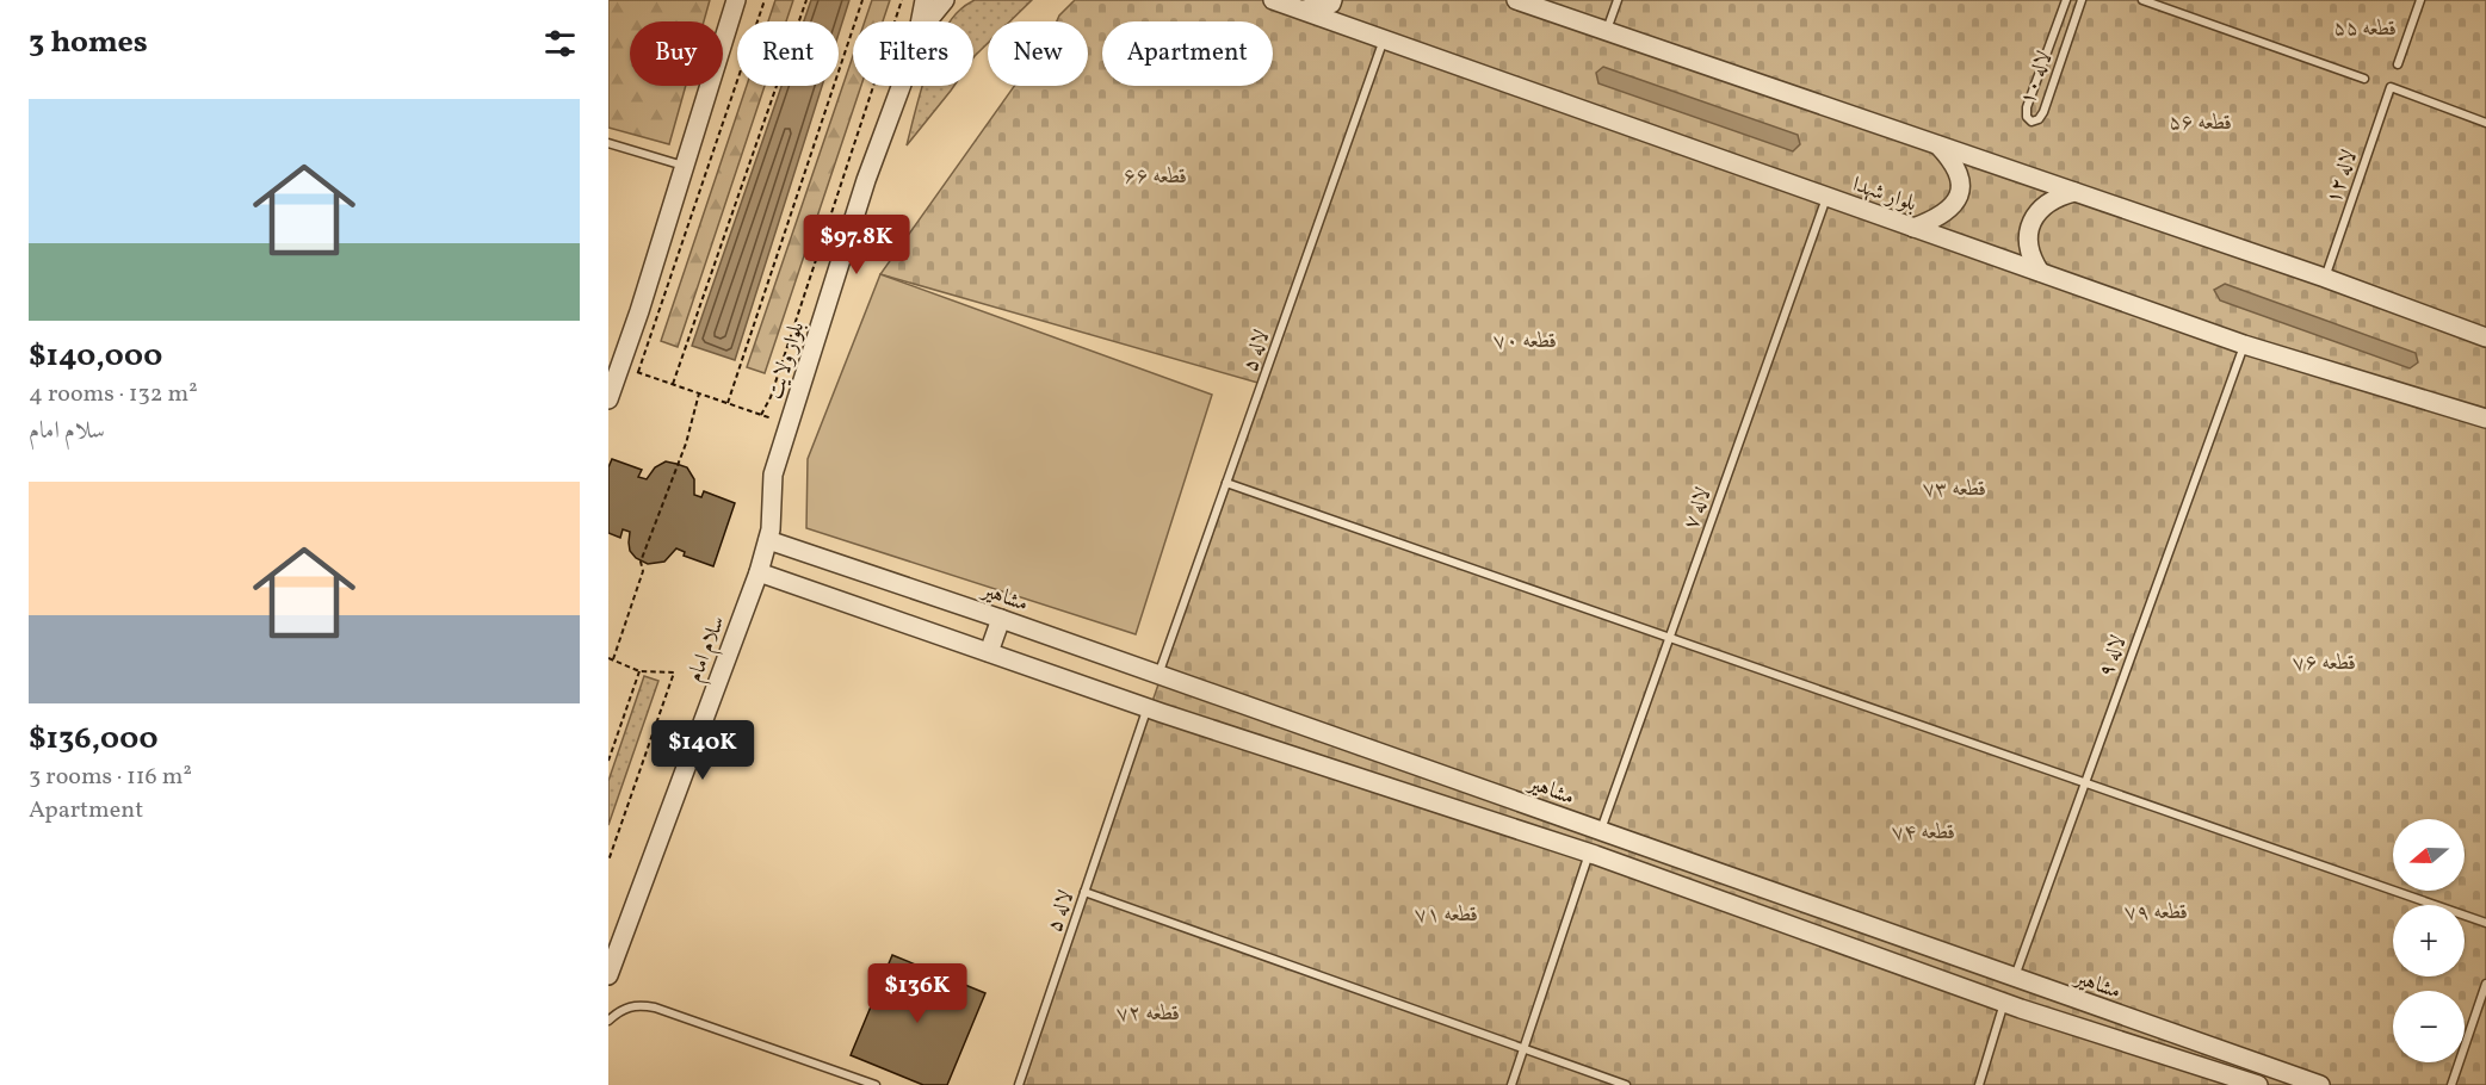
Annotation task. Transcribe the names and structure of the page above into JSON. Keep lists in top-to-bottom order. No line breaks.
{"streets":{"street":["بلوار شهدا","بلوار ولایت","مشاهیر","سلام امام"],"lane":["لاله ۱۰","لاله ۱۲","لاله ۵","لاله ۷","لاله ۹"]},"crossings":[["بلوار شهدا","لاله ۵"],["بلوار شهدا","لاله ۷"],["بلوار شهدا","لاله ۹"],["لاله ۵","مشاهیر"],["بلوار ولایت","مشاهیر"],["بلوار ولایت","سلام امام"],["لاله ۷","مشاهیر"],["مشاهیر","سلام امام"],["مشاهیر","لاله ۹"]],"parks":["قطعه ۵۵","قطعه ۵۶","قطعه ۶۶","قطعه ۷۰","قطعه ۷۳","قطعه ۷۶","قطعه ۷۴","قطعه ۷۹","قطعه ۷۱","قطعه ۷۲"],"north":"left","page":{"heading":"3 homes","chip":["Buy","Rent","Filters","New","Apartment"],"list":[{"name":"$140,000","note":"4 rooms · 132 m² · سلام امام"},{"name":"$136,000","note":"3 rooms · 116 m² · Apartment"}],"price":["$97.8K","$140K","$136K"],"map_buttons":["+","−"]}}
